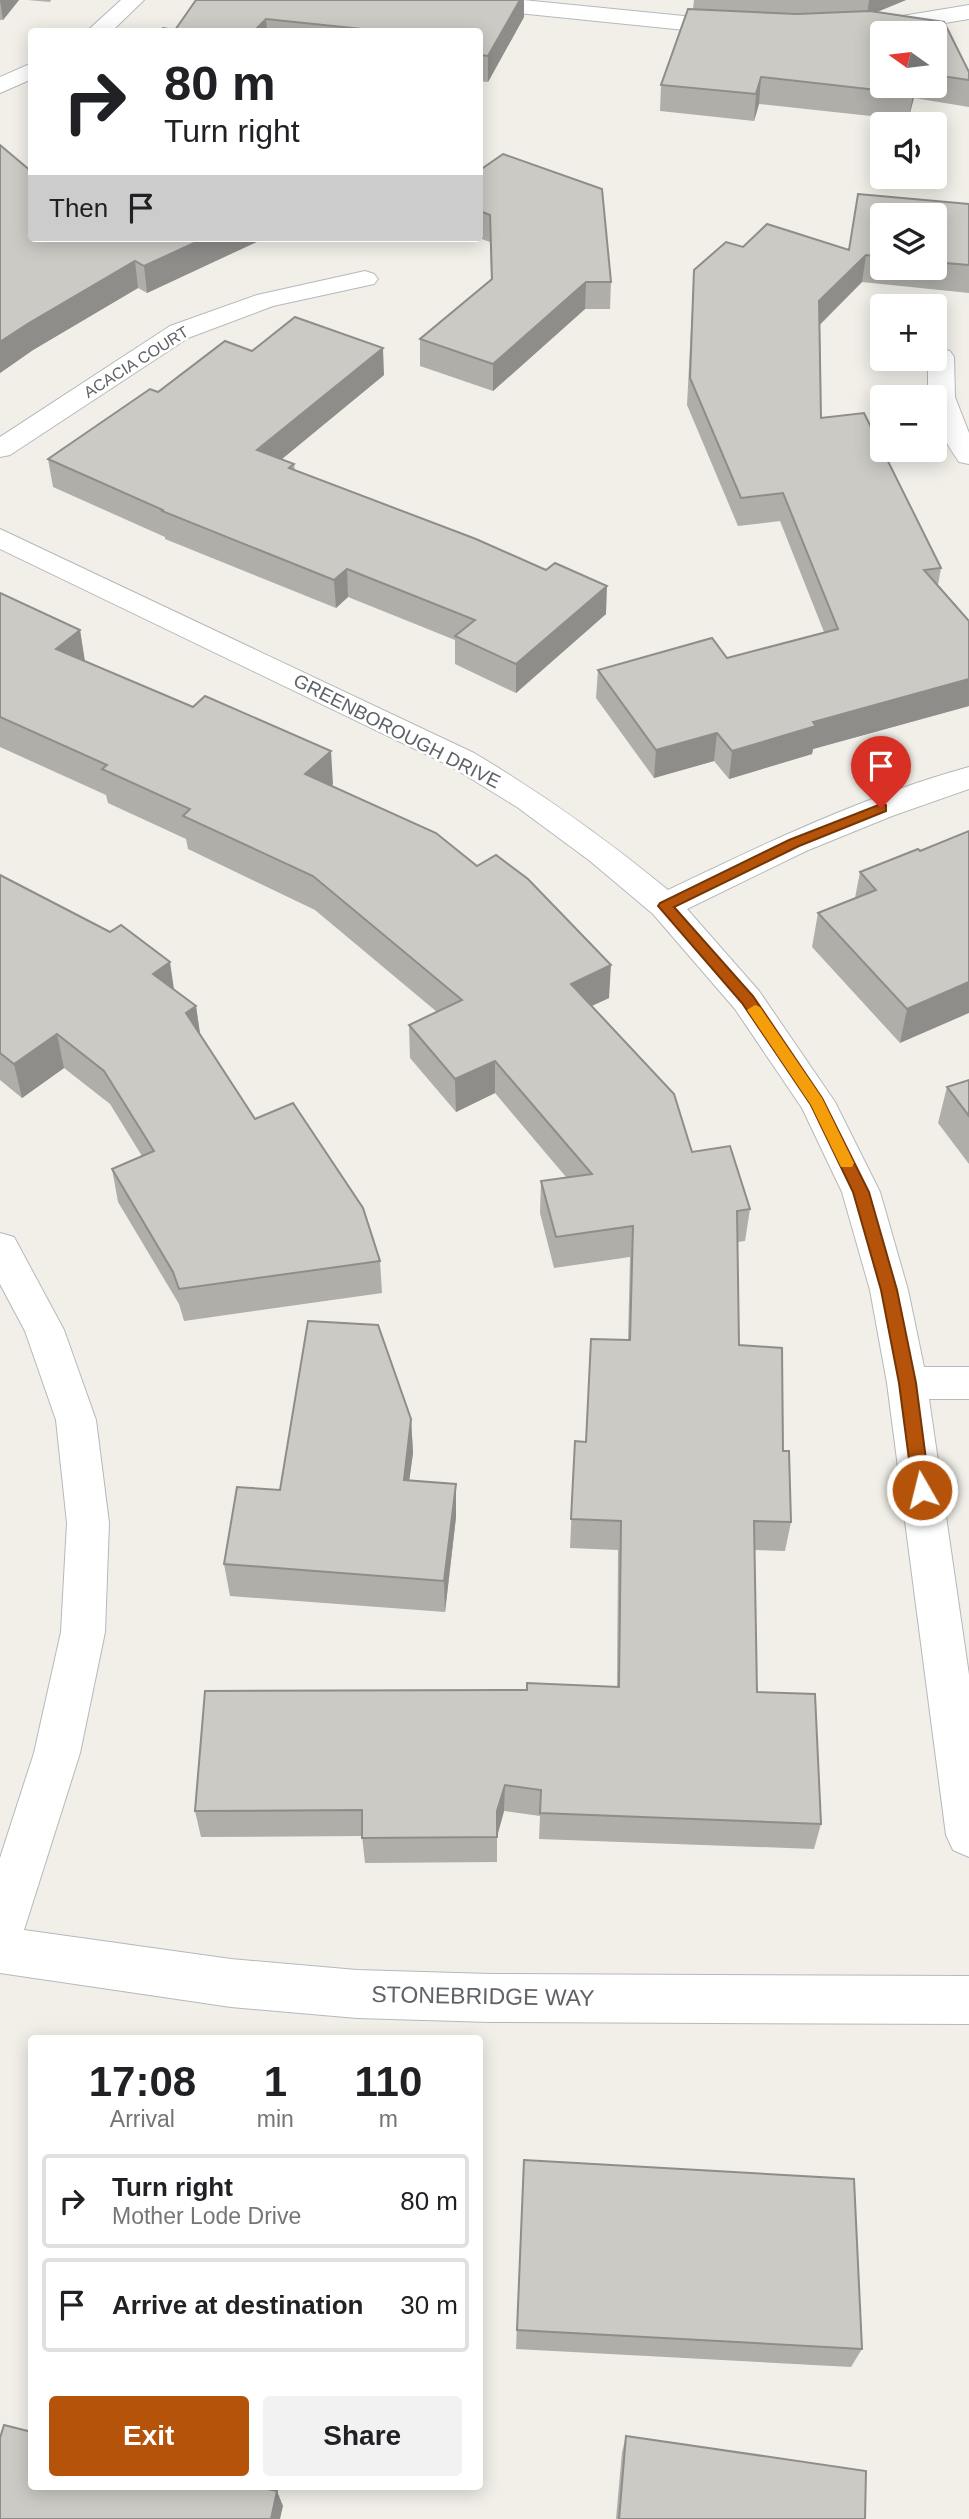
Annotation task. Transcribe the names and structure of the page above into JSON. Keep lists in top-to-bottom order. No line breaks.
{"streets":{"street":["ACACIA COURT","GREENBOROUGH DRIVE","STONEBRIDGE WAY"]},"north":"left","page":{"map_buttons":["+","−"],"turn":["80 m","Turn right"],"then":"Then","eta":["17:08","Arrival","1","min","110","m"],"list":[{"name":"Turn right","note":"Mother Lode Drive","value":"80 m"},{"name":"Arrive at destination","value":"30 m"}],"buttons":["Exit","Share"]}}
